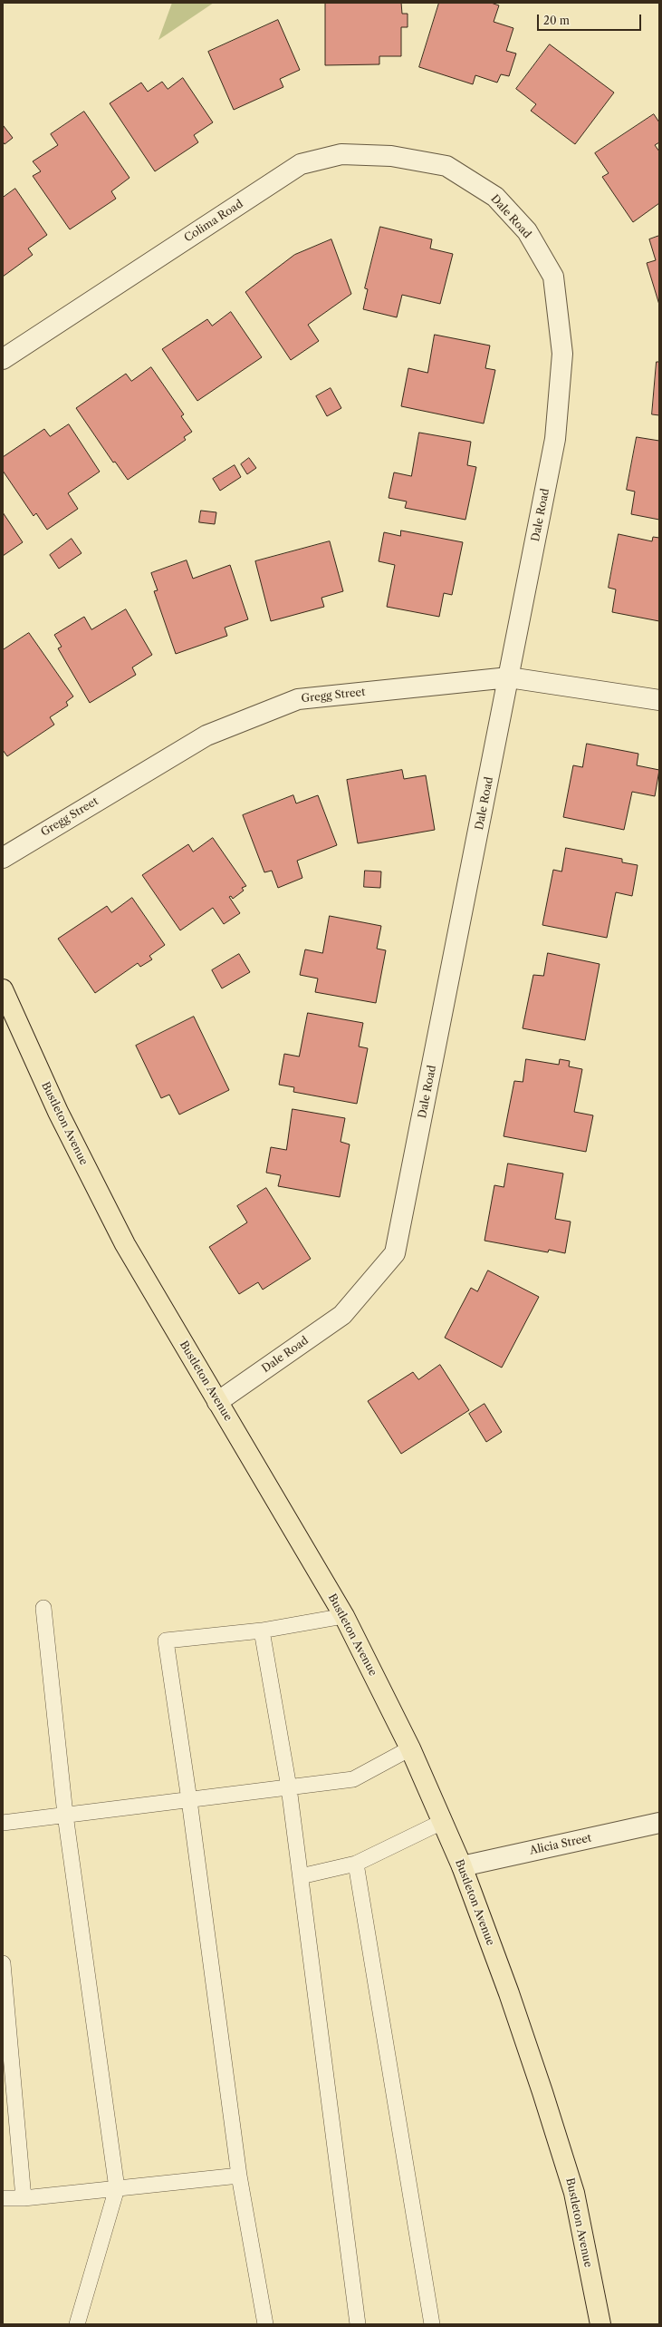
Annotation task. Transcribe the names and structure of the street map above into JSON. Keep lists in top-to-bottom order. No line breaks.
{"streets":{"main road":["Bustleton Avenue"],"street":["Dale Road","Colima Road","Gregg Street","Alicia Street"]},"crossings":[["Dale Road","Colima Road"],["Dale Road","Gregg Street"],["Dale Road","Bustleton Avenue"],["Bustleton Avenue","Alicia Street"]],"scale_bar":"20 m"}
